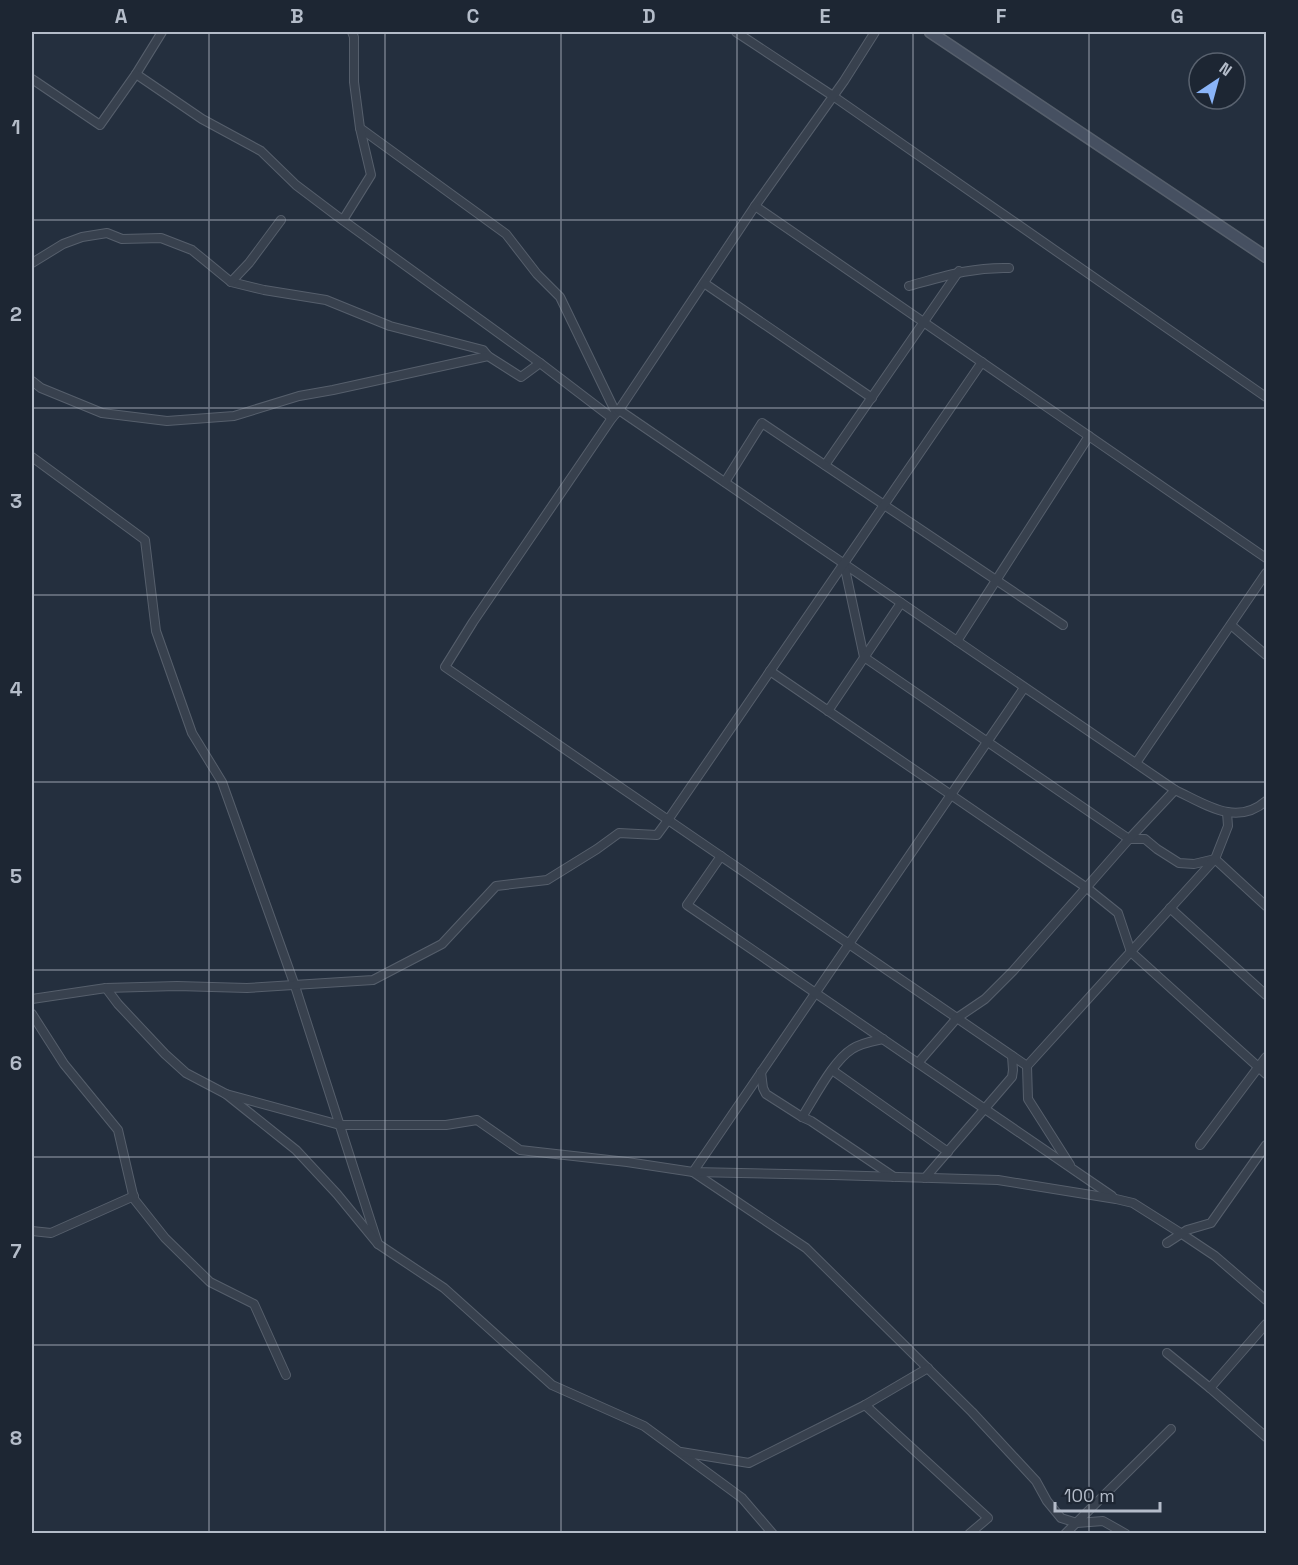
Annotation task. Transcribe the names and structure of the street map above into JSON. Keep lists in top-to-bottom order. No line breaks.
{"scale_bar":"100 m","north":"top right","grid":{"columns":["A","B","C","D","E","F","G"],"rows":["1","2","3","4","5","6","7","8"]}}
